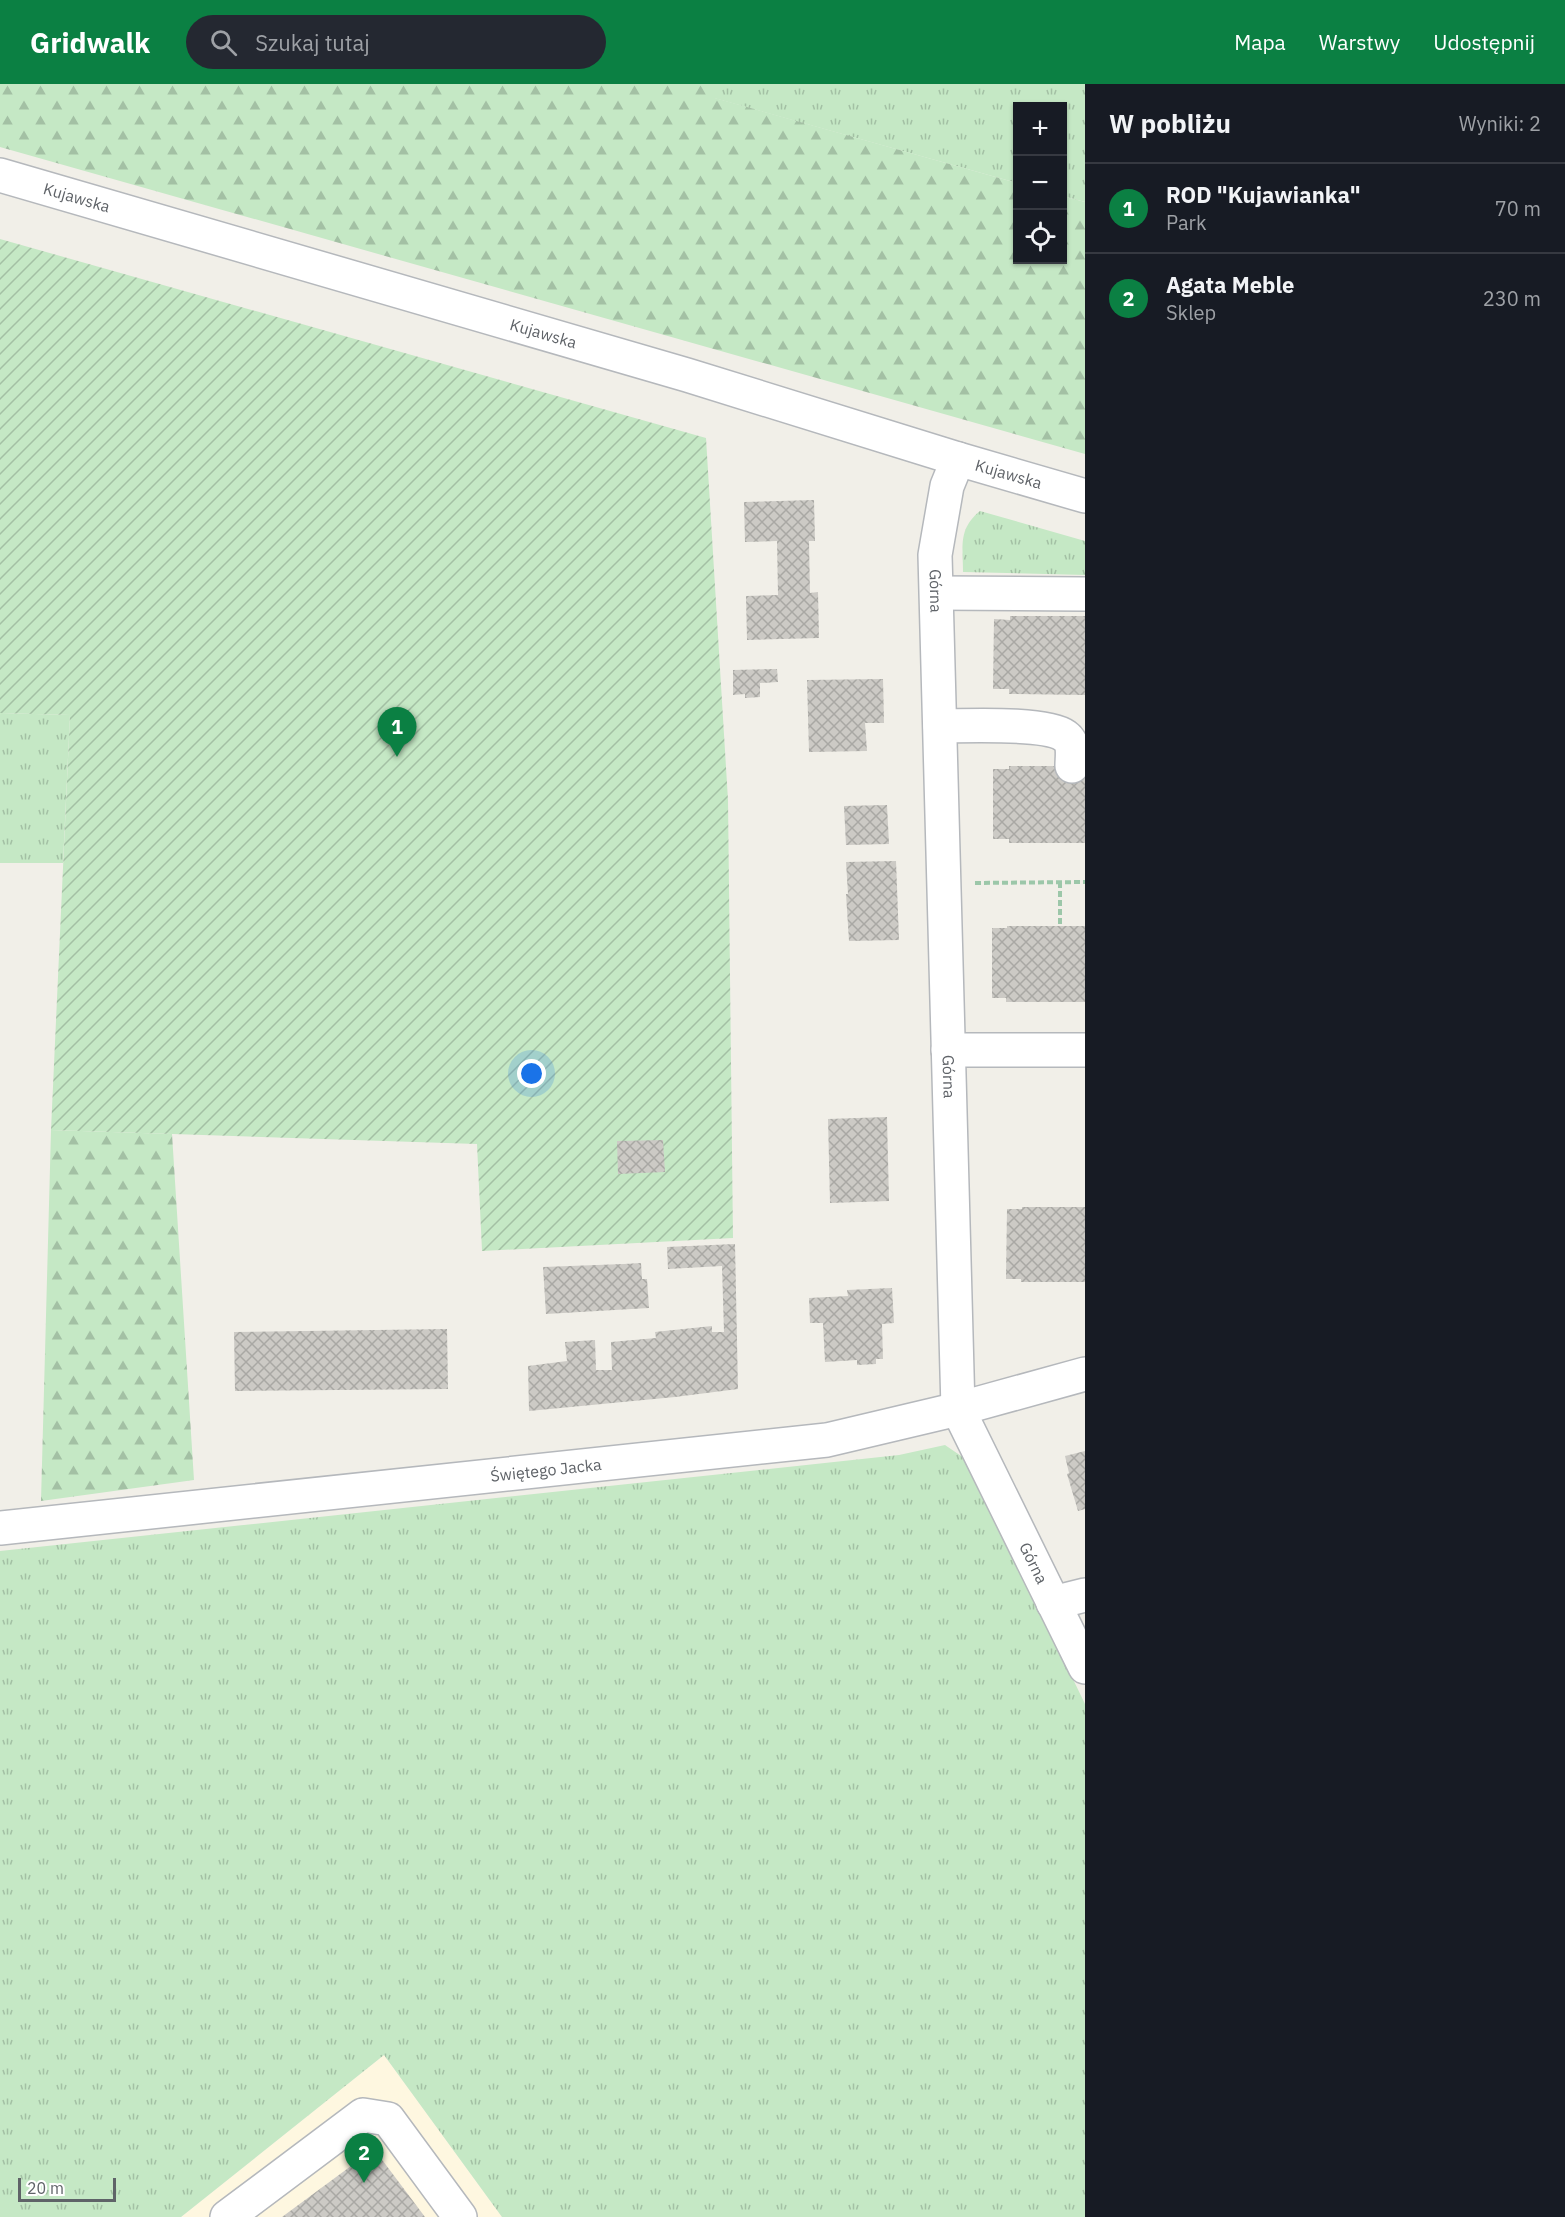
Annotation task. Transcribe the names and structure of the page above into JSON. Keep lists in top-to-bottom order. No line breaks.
{"streets":{"street":["Kujawska","Górna","Świętego Jacka"]},"crossings":[["Kujawska","Górna"],["Górna","Świętego Jacka"]],"scale_bar":"20 m","page":{"header":"Gridwalk","search":"Szukaj tutaj","nav":["Mapa","Warstwy","Udostępnij"],"heading":["W pobliżu","Wyniki: 2"],"map_buttons":["+","−"],"list":[{"mark":"1","name":"ROD \"Kujawianka\"","note":"Park","value":"70 m"},{"mark":"2","name":"Agata Meble","note":"Sklep","value":"230 m"}],"pins":["1","2"],"scale":"20 m"}}
